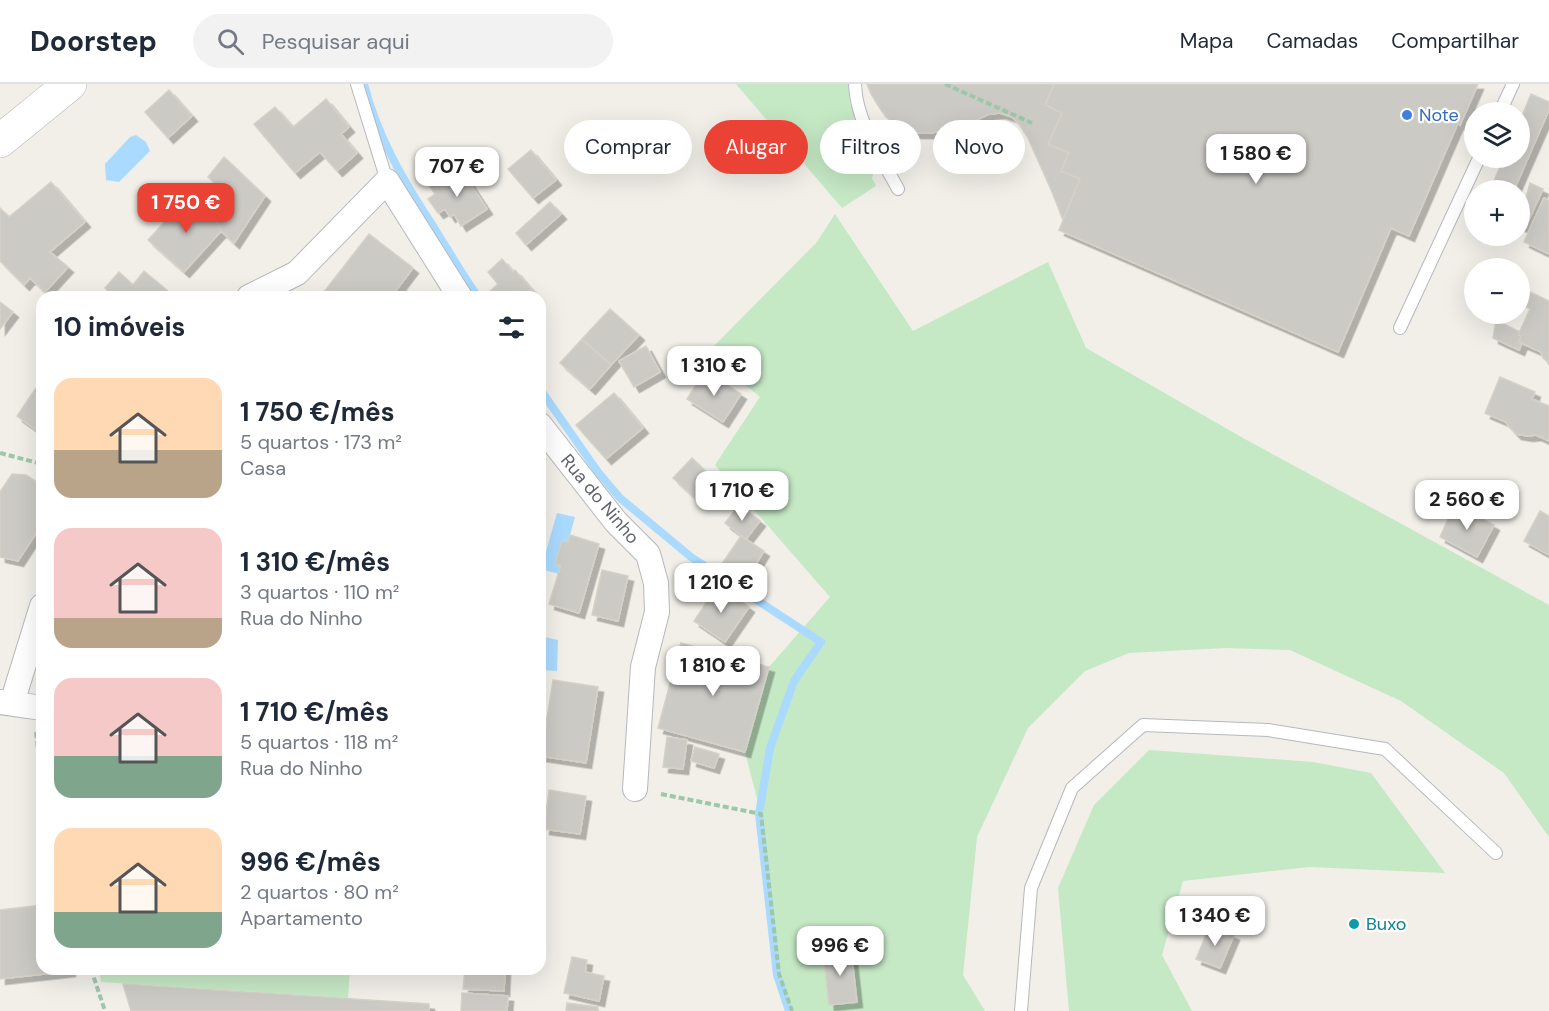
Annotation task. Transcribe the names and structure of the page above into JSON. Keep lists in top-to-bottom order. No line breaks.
{"streets":{"street":["Rua do Ninho"]},"places":["Note","Buxo"],"page":{"header":"Doorstep","search":"Pesquisar aqui","nav":["Mapa","Camadas","Compartilhar"],"map_buttons":["+","−"],"chip":["Comprar","Alugar","Filtros","Novo"],"price":["1 580 €","707 €","1 750 €","1 310 €","1 710 €","2 560 €","1 210 €","1 810 €","1 340 €","996 €"],"heading":"10 imóveis","list":[{"name":"1 750 €/mês","note":"5 quartos · 173 m² · Casa"},{"name":"1 310 €/mês","note":"3 quartos · 110 m² · Rua do Ninho"},{"name":"1 710 €/mês","note":"5 quartos · 118 m² · Rua do Ninho"},{"name":"996 €/mês","note":"2 quartos · 80 m² · Apartamento"}]}}
